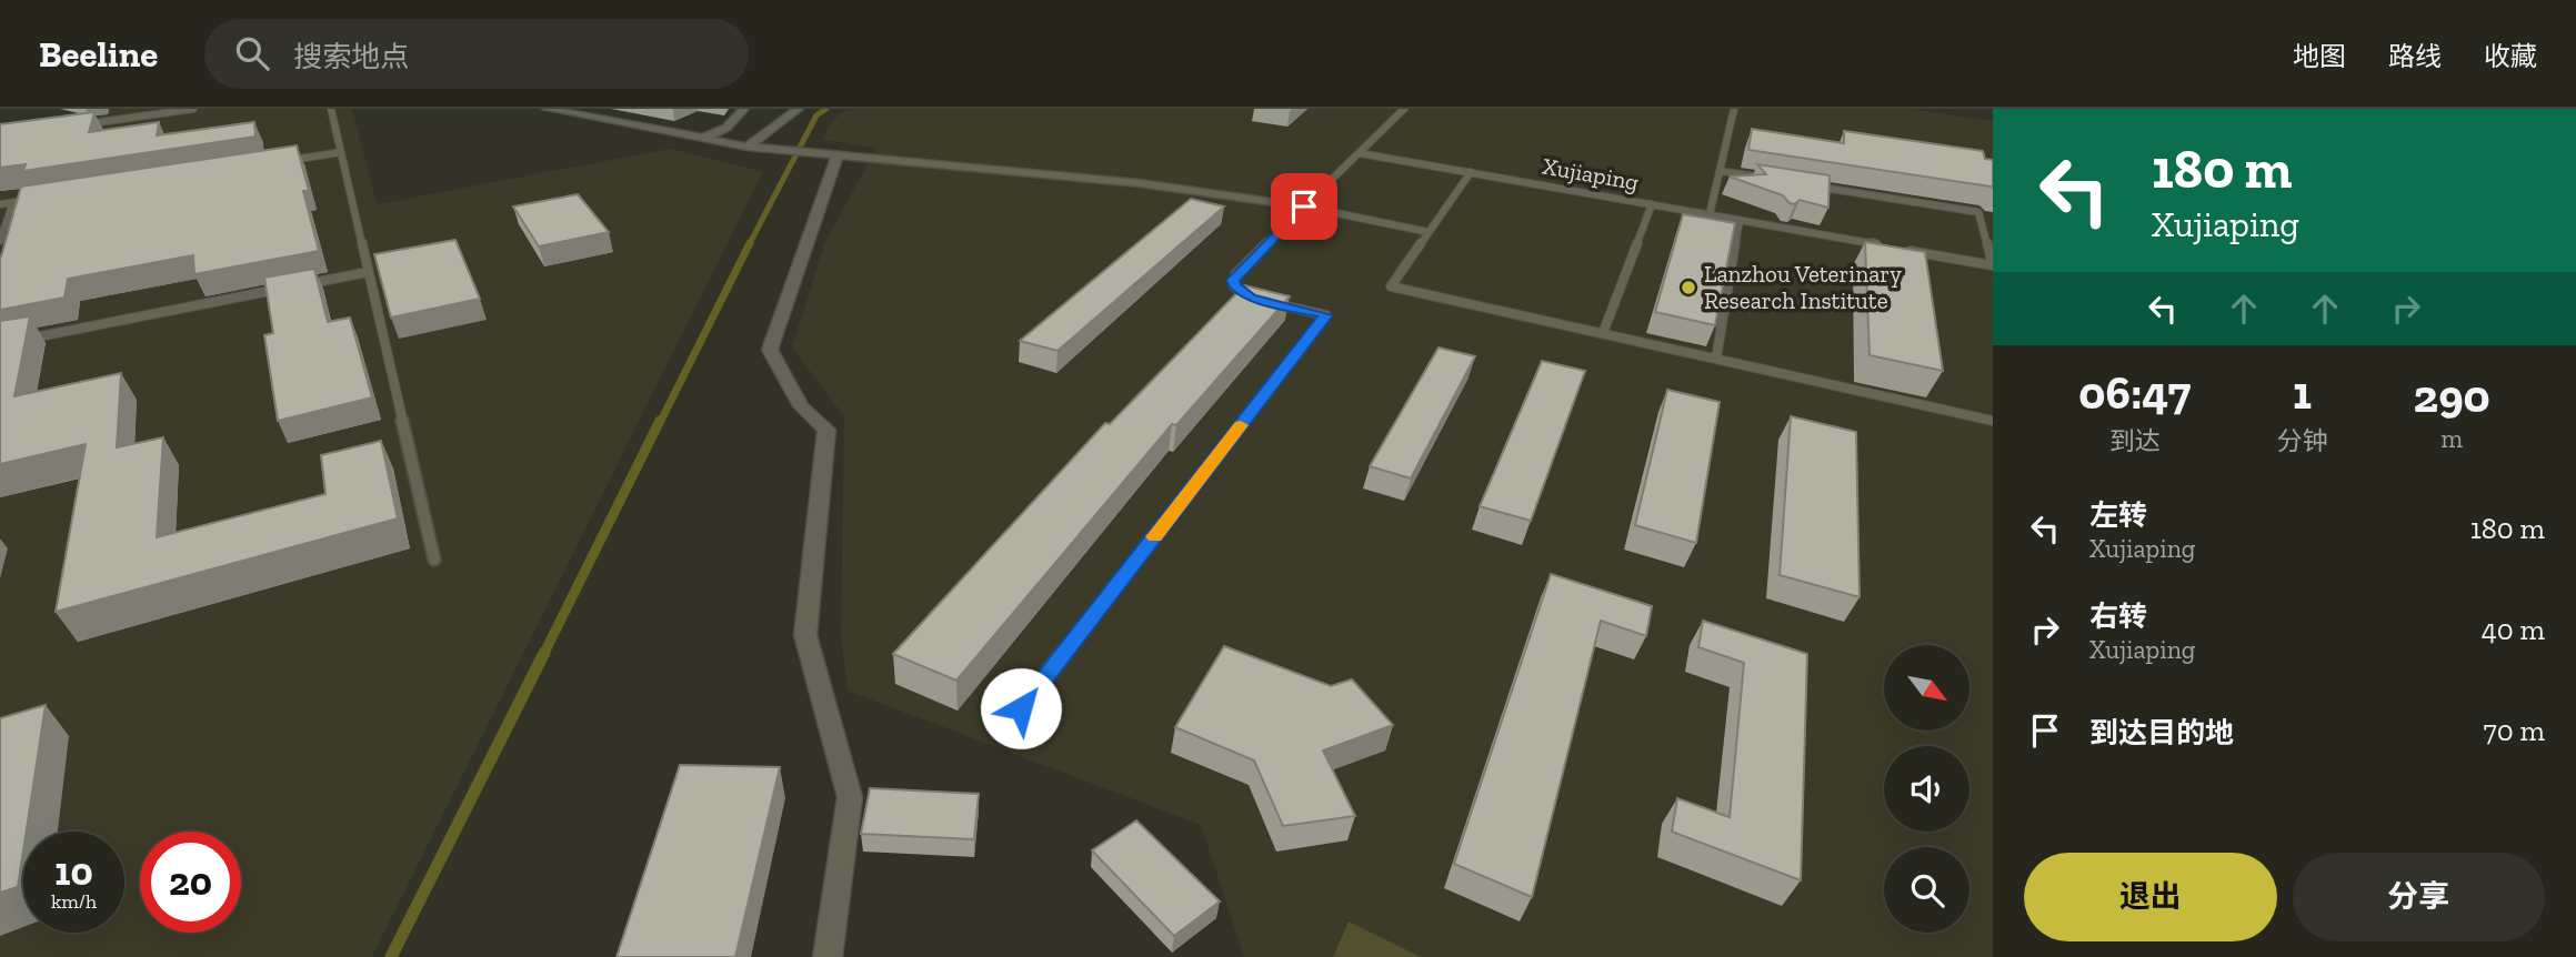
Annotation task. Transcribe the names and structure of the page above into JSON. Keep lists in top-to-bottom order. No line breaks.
{"streets":{"lane":["Xujiaping"]},"places":["Lanzhou Veterinary Research Institute"],"north":"bottom right","page":{"header":"Beeline","search":"搜索地点","nav":["地图","路线","收藏"],"turn":["180 m","Xujiaping"],"eta":["06:47","到达","1","分钟","290","m"],"list":[{"name":"左转","note":"Xujiaping","value":"180 m"},{"name":"右转","note":"Xujiaping","value":"40 m"},{"name":"到达目的地","value":"70 m"}],"speed":"10 km/h","limit":"20","buttons":["退出","分享"]}}
